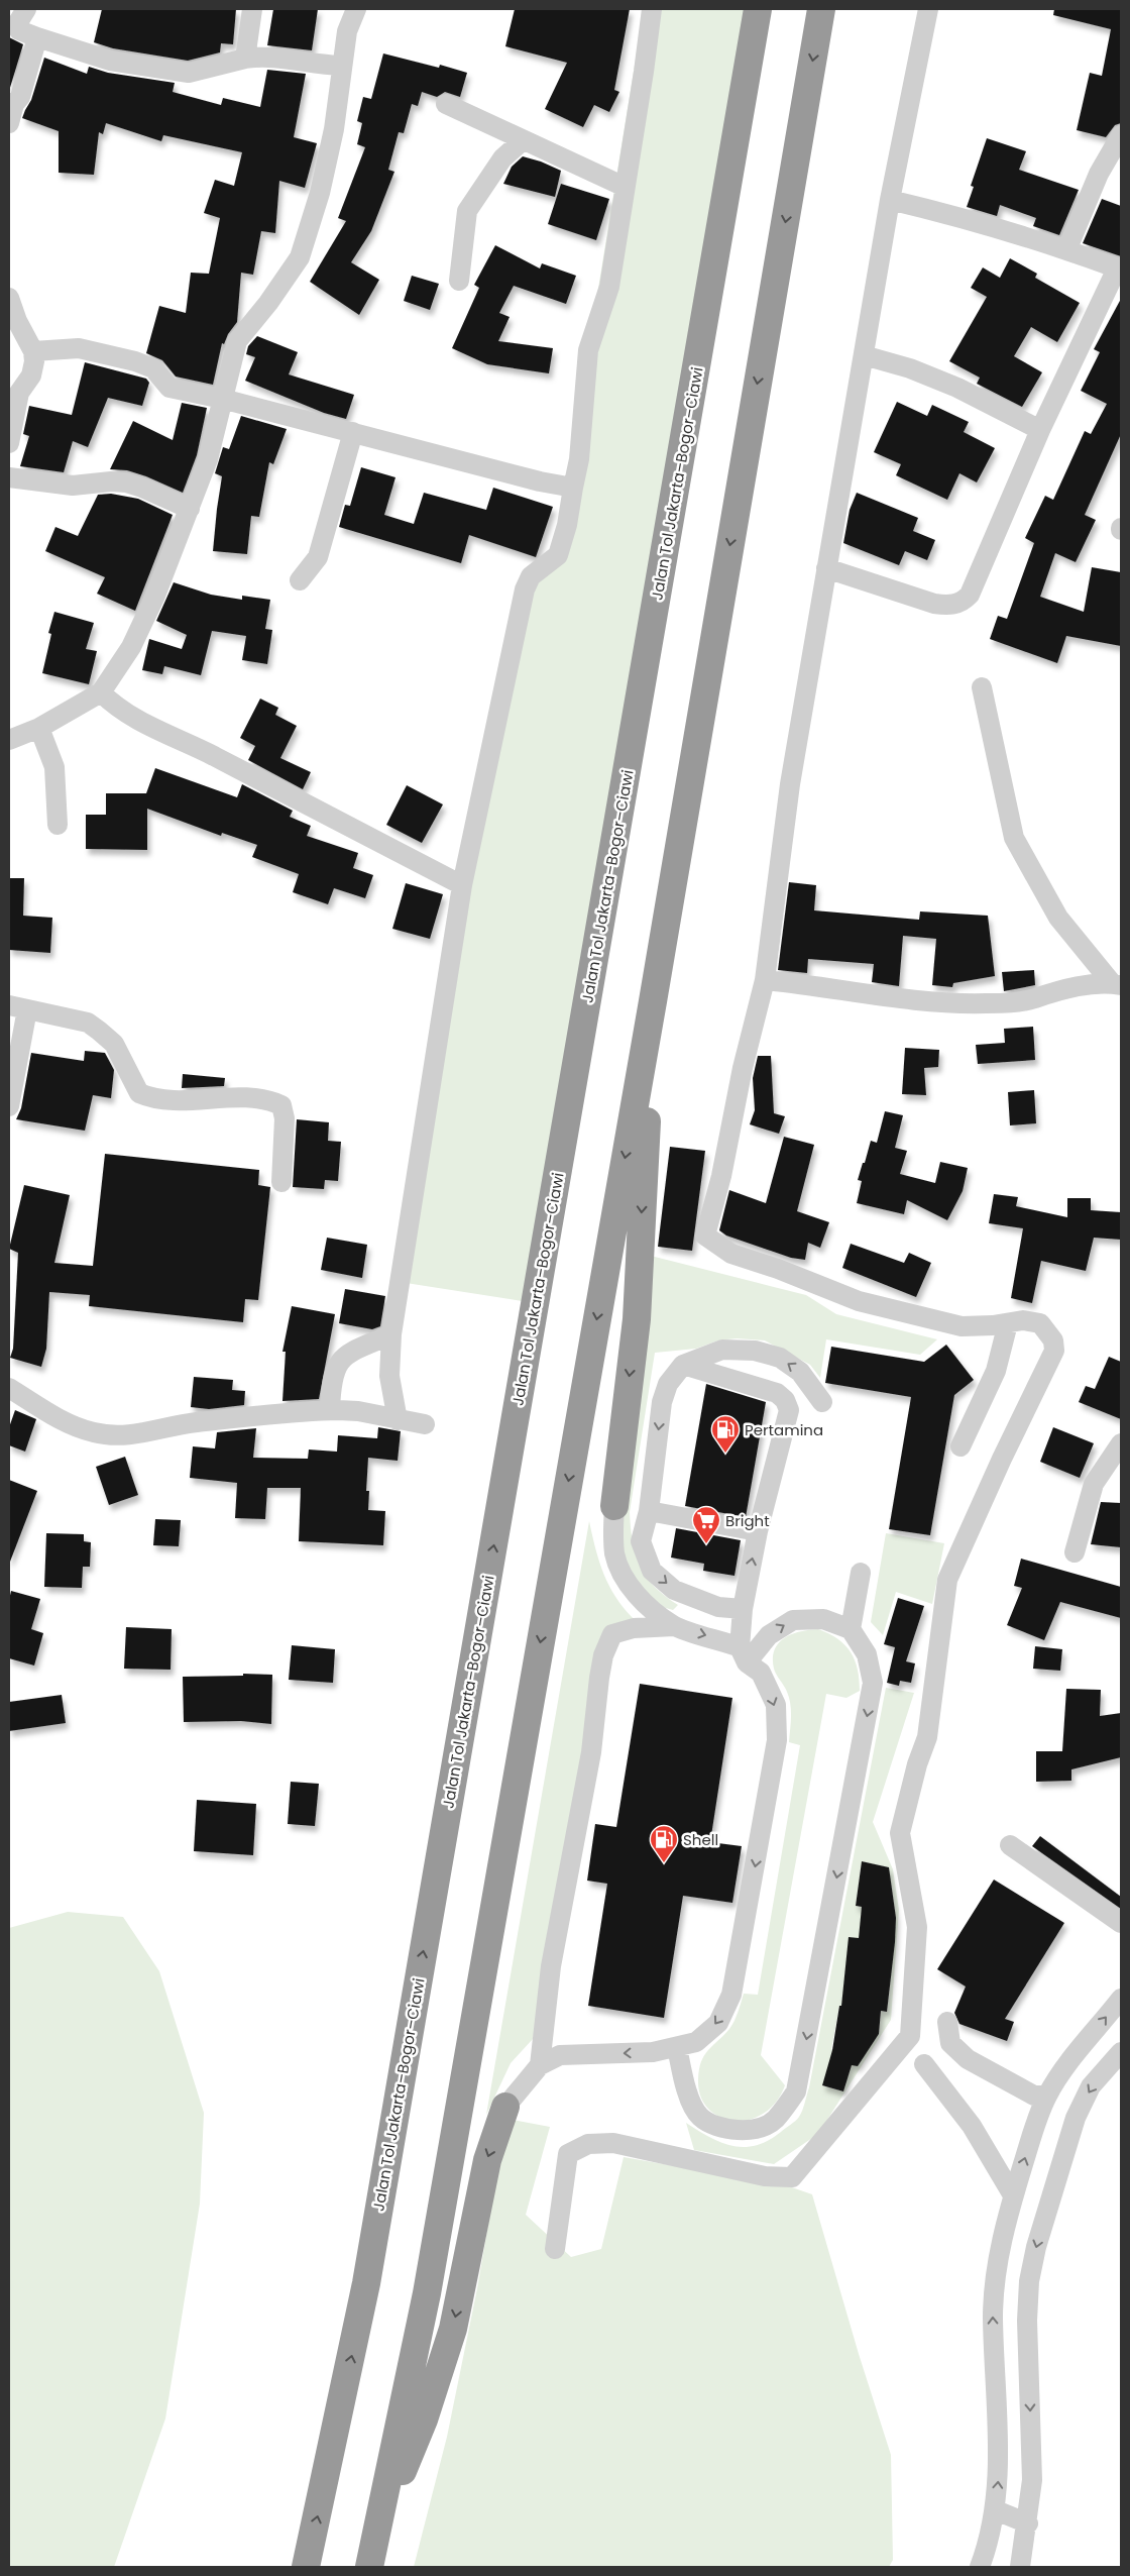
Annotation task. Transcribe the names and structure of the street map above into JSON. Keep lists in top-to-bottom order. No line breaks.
{"streets":{"highway":["Jalan Tol Jakarta–Bogor–Ciawi"]},"places":{"fuel station":["Pertamina","Shell"],"supermarket":["Bright"]}}
